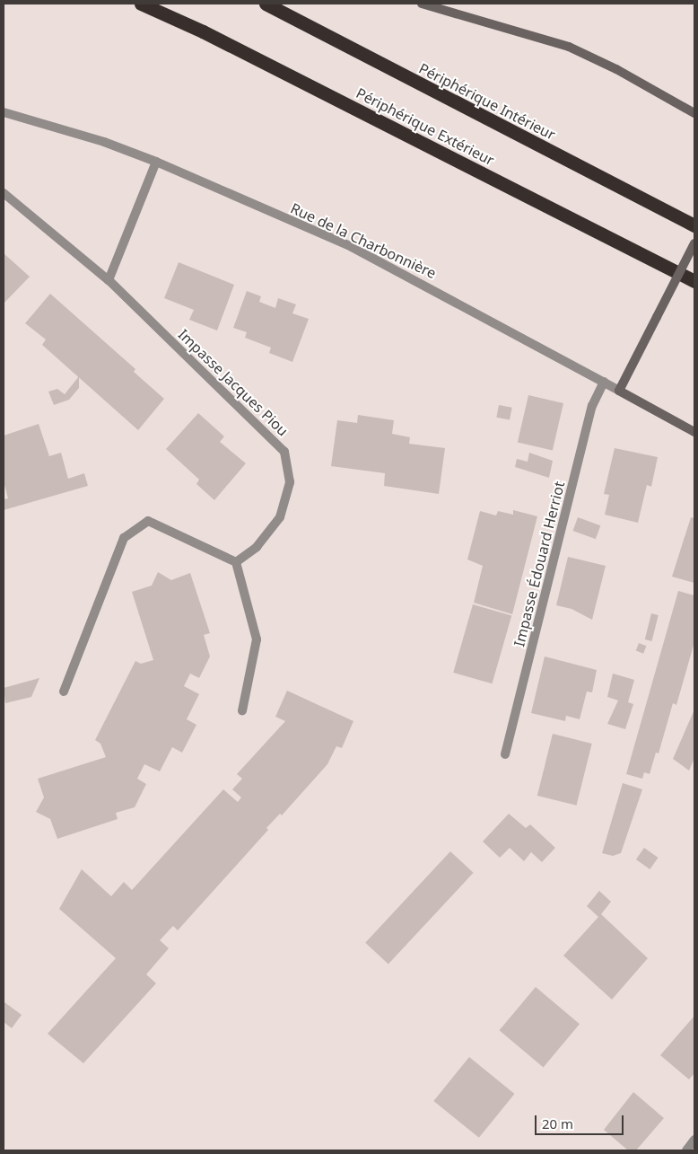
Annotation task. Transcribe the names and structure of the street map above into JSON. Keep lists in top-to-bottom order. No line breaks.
{"streets":{"highway":["Périphérique Intérieur","Périphérique Extérieur"],"street":["Rue de la Charbonnière","Impasse Jacques Piou","Impasse Édouard Herriot"]},"crossings":[["Rue de la Charbonnière","Impasse Édouard Herriot"]],"scale_bar":"20 m"}
